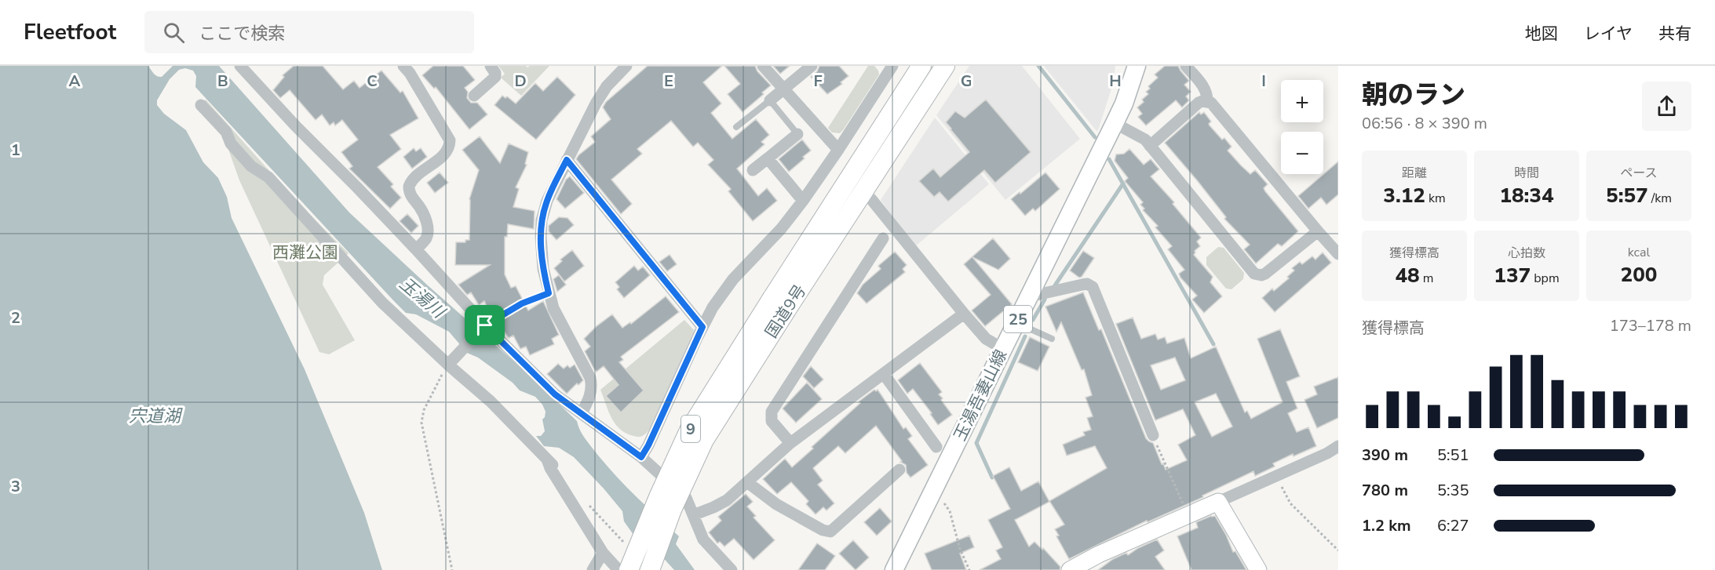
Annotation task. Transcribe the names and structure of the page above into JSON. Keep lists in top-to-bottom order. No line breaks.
{"streets":{"highway":["国道9号","9"],"main road":["25","玉湯吾妻山線"]},"water":["玉湯川","宍道湖"],"parks":["西灘公園"],"page":{"header":"Fleetfoot","search":"ここで検索","nav":["地図","レイヤ","共有"],"heading":["朝のラン","06:56 · 8 × 390 m"],"map_buttons":["+","−"],"stats":[["距離","3.12 km"],["時間","18:34"],["ペース","5:57 /km"],["獲得標高","48 m"],["心拍数","137 bpm"],["kcal","200"]],"chart":["獲得標高","173–178 m"],"list":[{"name":"390 m","note":"5:51"},{"name":"780 m","note":"5:35"},{"name":"1.2 km","note":"6:27"}]},"grid":{"columns":["A","B","C","D","E","F","G","H","I"],"rows":["1","2","3"]}}
